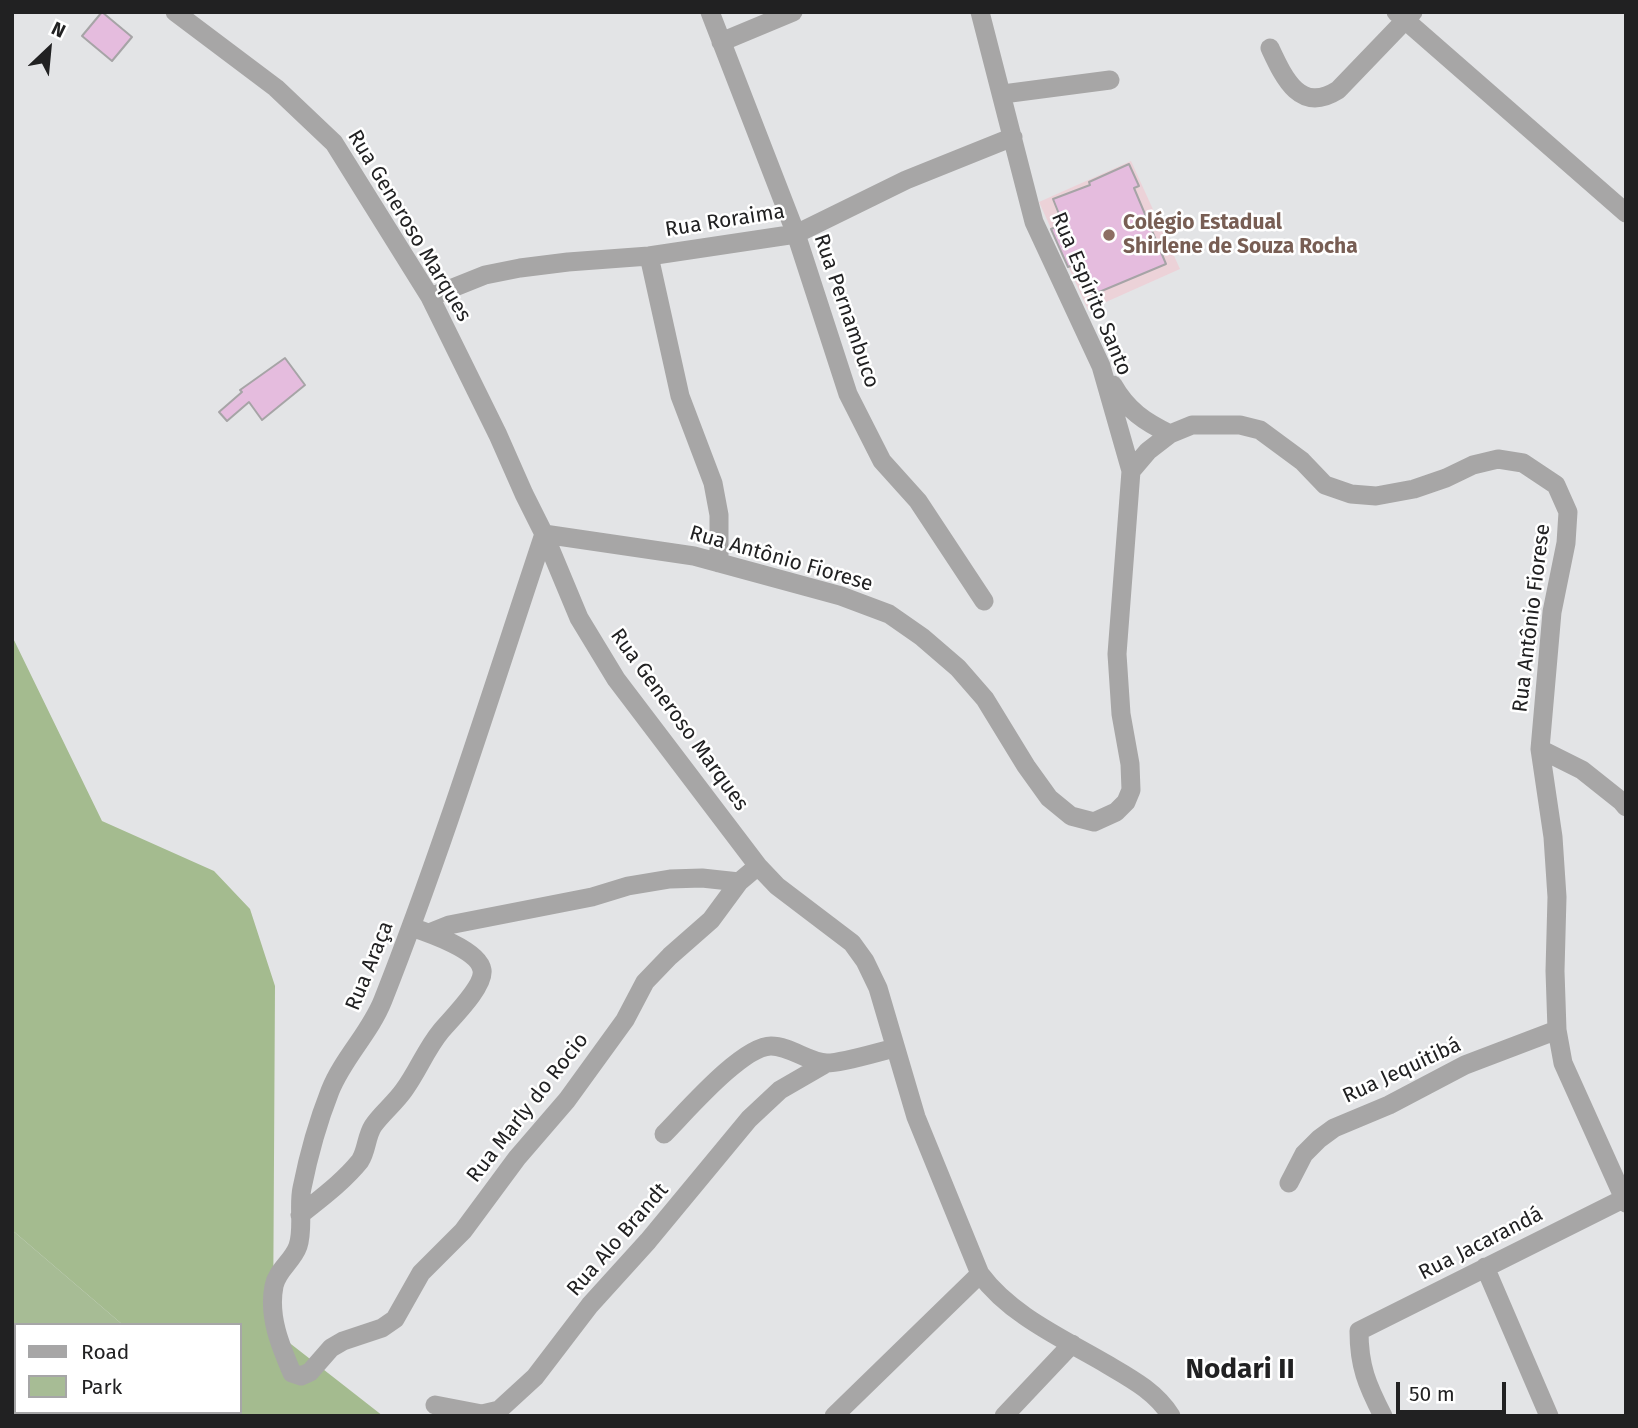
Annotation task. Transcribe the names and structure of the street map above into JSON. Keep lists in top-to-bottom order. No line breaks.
{"streets":{"street":["Rua Roraima","Rua Generoso Marques","Rua Espírito Santo","Rua Pernambuco","Rua Antônio Fiorese","Rua Araça","Rua Jequitibá","Rua Marly do Rocio","Rua Alo Brandt","Rua Jacarandá"]},"crossings":[["Rua Roraima","Rua Generoso Marques"],["Rua Roraima","Rua Espírito Santo"],["Rua Roraima","Rua Pernambuco"],["Rua Generoso Marques","Rua Antônio Fiorese"],["Rua Generoso Marques","Rua Araça"],["Rua Generoso Marques","Rua Marly do Rocio"],["Rua Generoso Marques","Rua Alo Brandt"],["Rua Espírito Santo","Rua Antônio Fiorese"],["Rua Antônio Fiorese","Rua Araça"],["Rua Antônio Fiorese","Rua Jequitibá"],["Rua Antônio Fiorese","Rua Jacarandá"],["Rua Araça","Rua Marly do Rocio"]],"districts":["Nodari II"],"places":["Colégio Estadual Shirlene de Souza Rocha"],"legend":["Road","Park"],"scale_bar":"50 m","north":"top right"}
